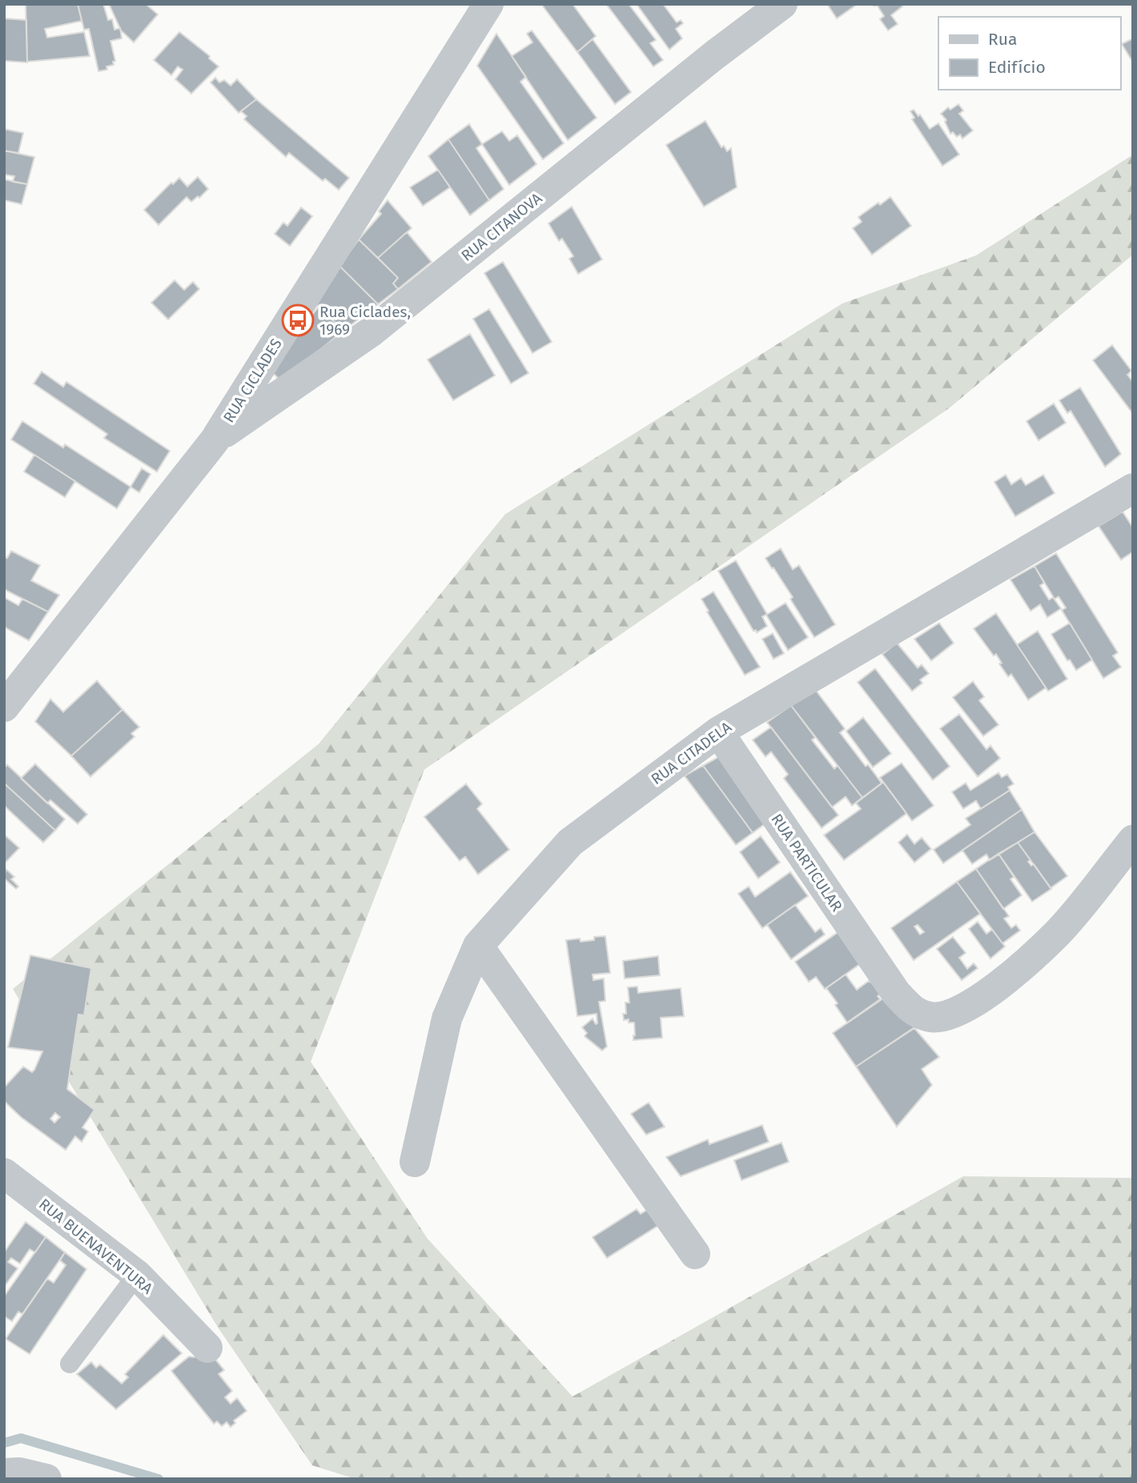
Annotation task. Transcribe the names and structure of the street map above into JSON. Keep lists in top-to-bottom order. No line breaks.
{"streets":{"street":["RUA CITANOVA","RUA CICLADES","RUA CITADELA","RUA PARTICULAR","RUA BUENAVENTURA"]},"crossings":[["RUA CITANOVA","RUA CICLADES"],["RUA CITADELA","RUA PARTICULAR"]],"places":{"bus stop":["Rua Ciclades, 1969"]},"legend":["Rua","Edifício"]}
